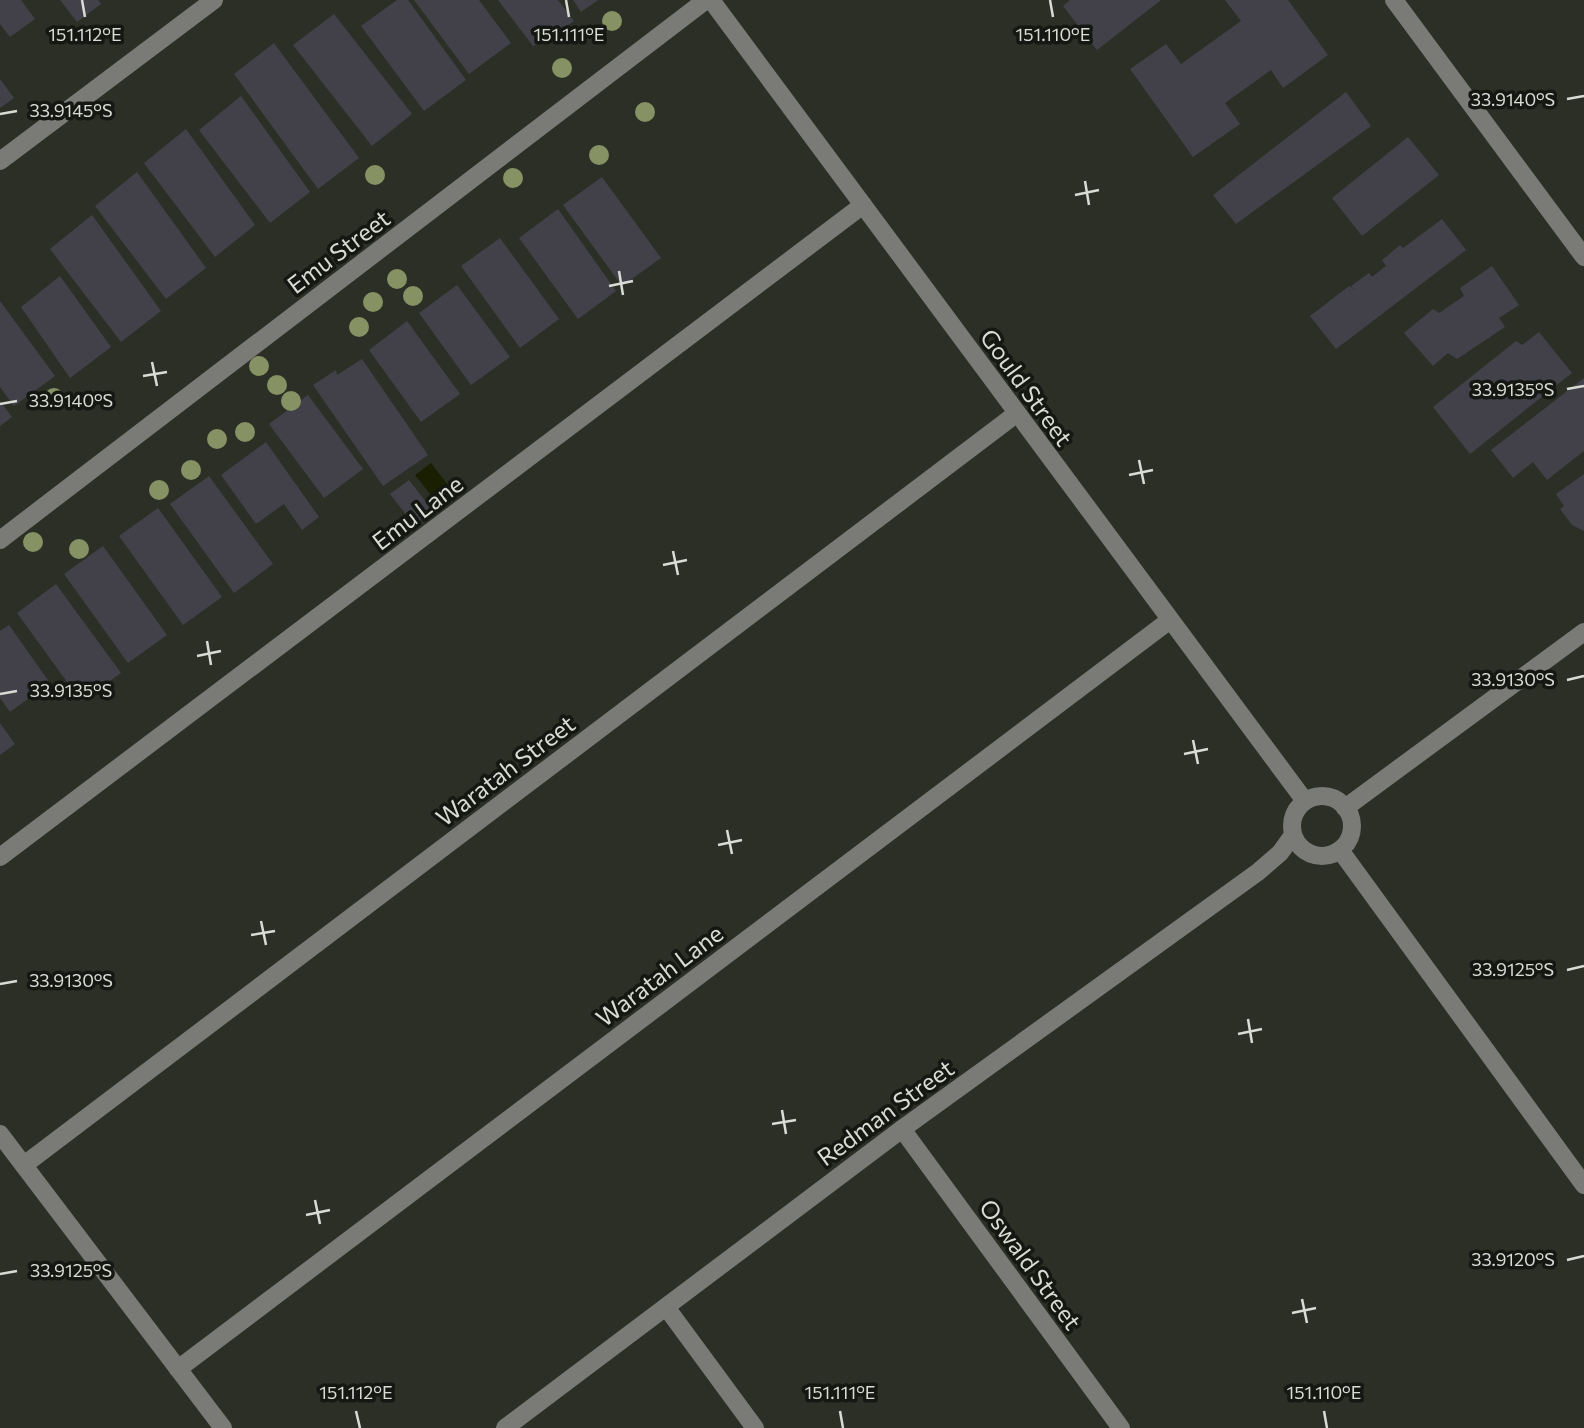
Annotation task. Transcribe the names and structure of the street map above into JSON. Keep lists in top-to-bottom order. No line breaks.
{"streets":{"street":["Emu Street","Gould Street","Emu Lane","Waratah Street","Waratah Lane","Redman Street","Oswald Street"]},"crossings":[["Emu Street","Gould Street"],["Gould Street","Emu Lane"],["Gould Street","Waratah Street"],["Gould Street","Waratah Lane"],["Gould Street","Redman Street"],["Redman Street","Oswald Street"]],"coordinates":["151.112°E","151.111°E","151.110°E","33.9140°S","33.9145°S","33.9135°S","33.9130°S","33.9125°S","33.9120°S"]}
